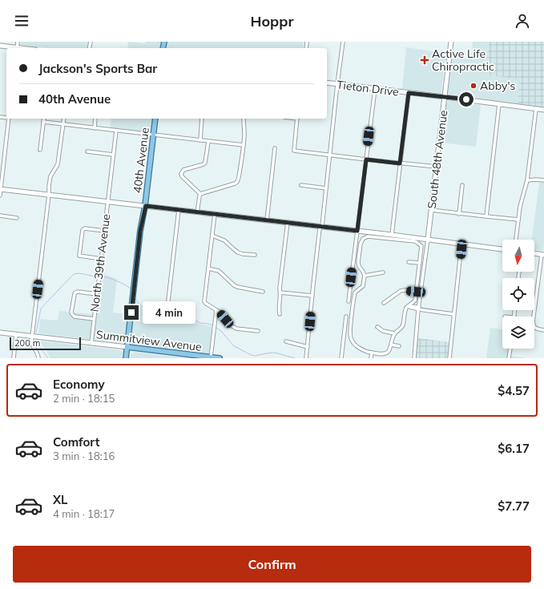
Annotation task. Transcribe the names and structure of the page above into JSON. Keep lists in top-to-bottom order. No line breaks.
{"streets":{"main road":["40th Avenue","Summitview Avenue"],"street":["Tieton Drive","South 48th Avenue","North 39th Avenue"]},"crossings":[["Tieton Drive","South 48th Avenue"],["40th Avenue","Summitview Avenue"],["North 39th Avenue","Summitview Avenue"]],"places":{"health":["Active Life Chiropractic"],"other":["Abby's"]},"scale_bar":"200 m","north":"bottom","page":{"header":"Hoppr","banner":["Jackson's Sports Bar","40th Avenue"],"bubble":"4 min","scale":"200 m","list":[{"name":"Economy","note":"2 min · 18:15","value":"$4.57"},{"name":"Comfort","note":"3 min · 18:16","value":"$6.17"},{"name":"XL","note":"4 min · 18:17","value":"$7.77"}],"buttons":"Confirm"}}
